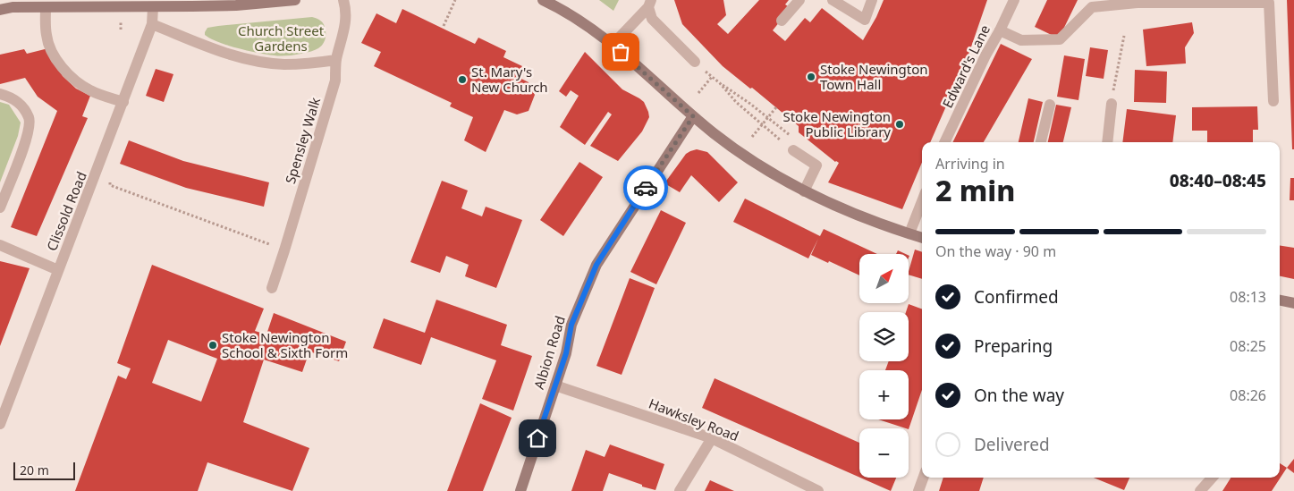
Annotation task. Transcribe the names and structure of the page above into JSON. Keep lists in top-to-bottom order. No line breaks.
{"streets":{"main road":["Albion Road"],"street":["Edward's Lane","Spensley Walk","Clissold Road","Hawksley Road"]},"crossings":[["Albion Road","Hawksley Road"]],"parks":["Church Street Gardens"],"places":["Stoke Newington Town Hall","St. Mary's New Church","Stoke Newington Public Library","Stoke Newington School & Sixth Form"],"scale_bar":"20 m","north":"top right","page":{"heading":["2 min","Arriving in","08:40–08:45"],"bar":"On the way · 90 m","map_buttons":["+","−"],"list":[["Confirmed","08:13"],["Preparing","08:25"],["On the way","08:26"],"Delivered"],"scale":"20 m"}}
